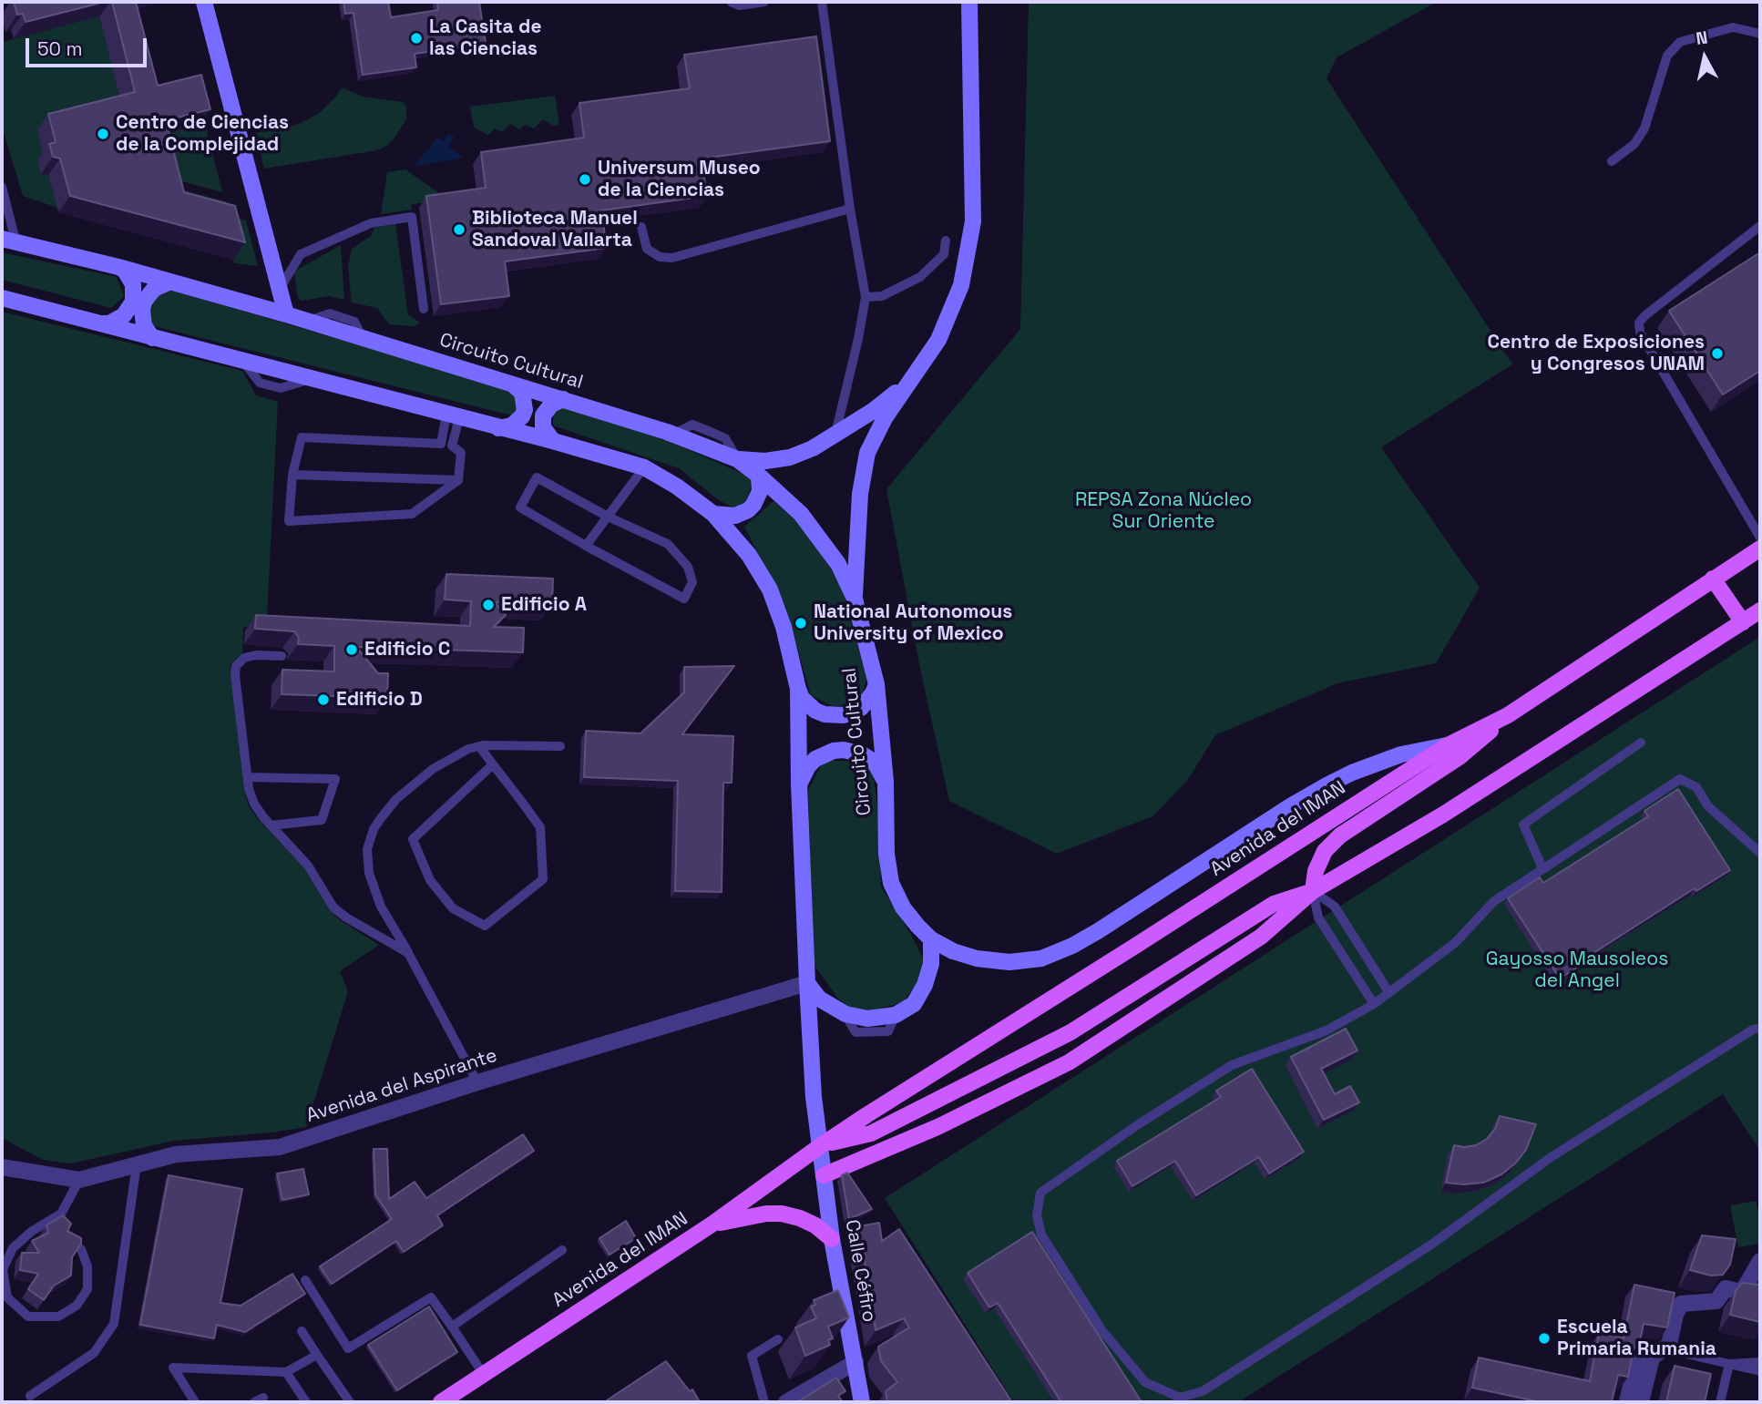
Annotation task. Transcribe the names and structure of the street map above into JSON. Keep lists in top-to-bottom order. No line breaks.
{"streets":{"main road":["Avenida del IMAN"],"street":["Circuito Cultural","Avenida del Aspirante","Calle Céfiro"]},"crossings":[["Circuito Cultural","Avenida del IMAN"],["Avenida del IMAN","Calle Céfiro"]],"parks":["REPSA Zona Núcleo Sur Oriente","Gayosso Mausoleos del Angel"],"places":["La Casita de las Ciencias","Centro de Ciencias de la Complejidad","Universum Museo de la Ciencias","Biblioteca Manuel Sandoval Vallarta","Centro de Exposiciones y Congresos UNAM","Edificio A","National Autonomous University of Mexico","Edificio C","Edificio D","Escuela Primaria Rumania"],"scale_bar":"50 m","north":"top"}
